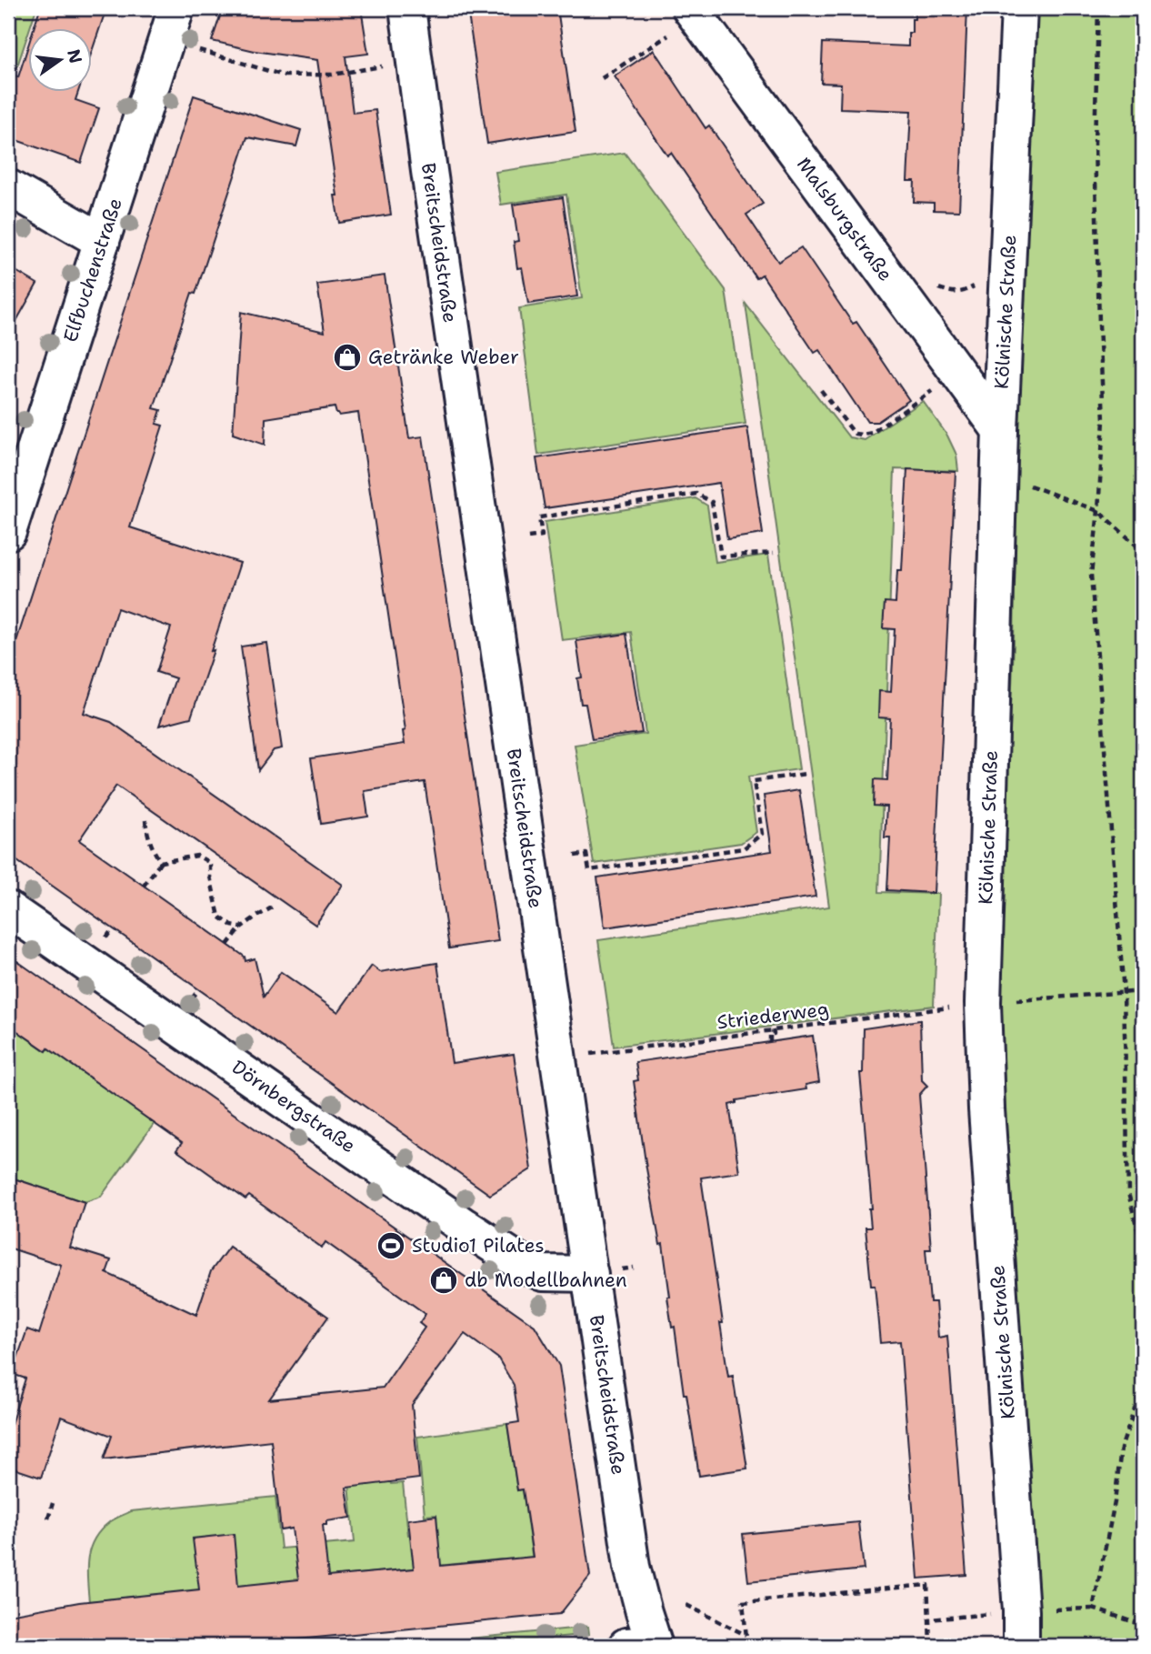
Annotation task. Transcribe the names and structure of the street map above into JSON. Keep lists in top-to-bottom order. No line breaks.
{"streets":{"street":["Malsburgstraße","Breitscheidstraße","Elfbuchenstraße","Kölnische Straße","Dörnbergstraße"],"path":["Striederweg"]},"crossings":[["Malsburgstraße","Kölnische Straße"],["Breitscheidstraße","Dörnbergstraße"]],"places":{"shop":["Getränke Weber","db Modellbahnen"],"sports":["Studio1 Pilates"]},"north":"right"}
